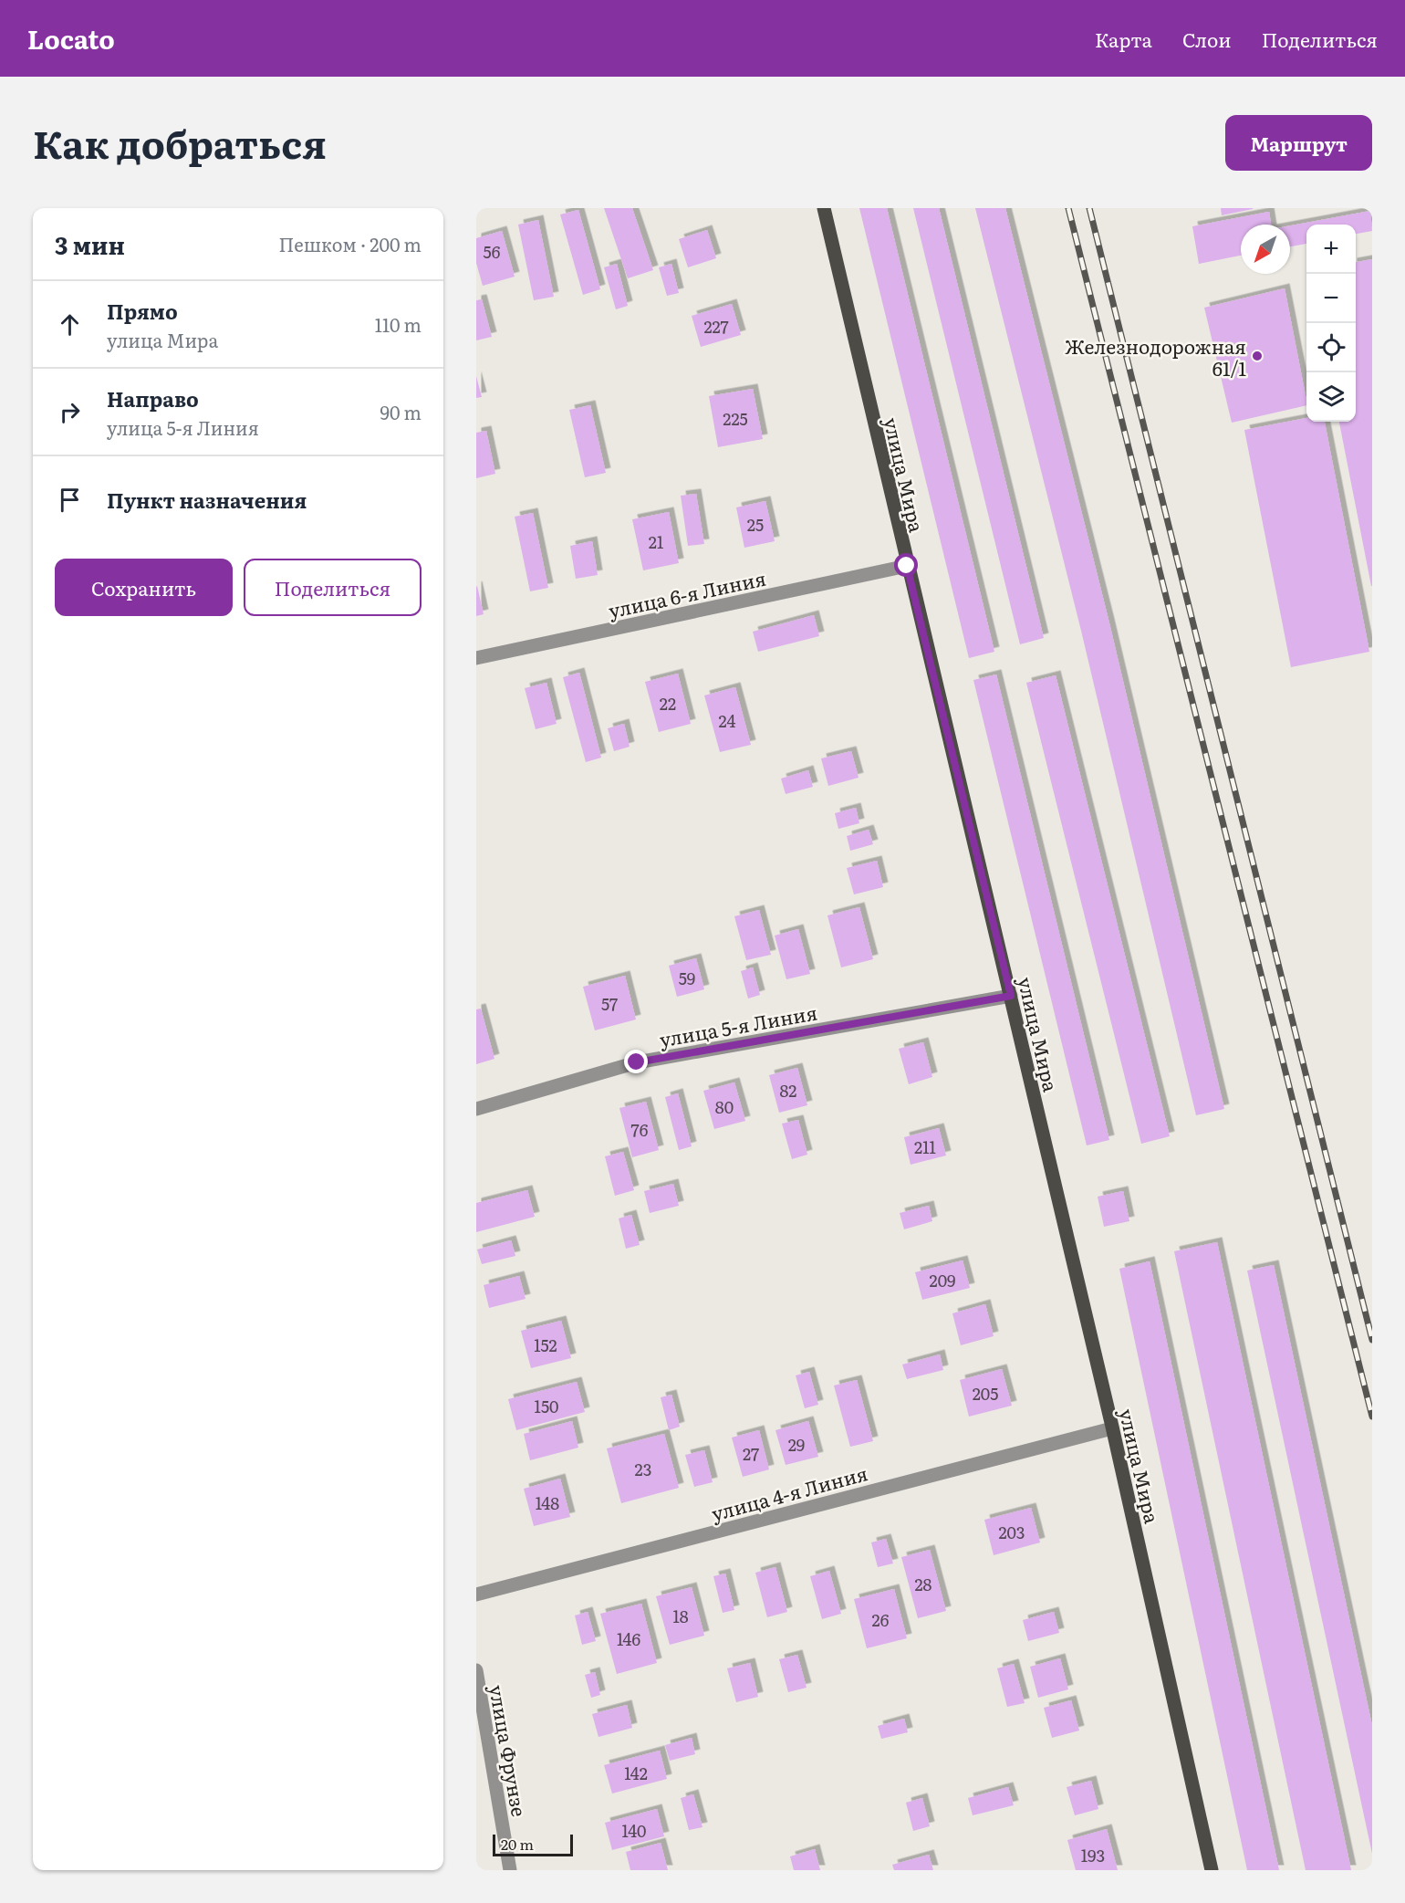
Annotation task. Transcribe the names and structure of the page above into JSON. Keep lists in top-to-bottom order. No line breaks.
{"streets":{"main road":["улица Мира"],"street":["улица 6-я Линия","улица 5-я Линия","улица 4-я Линия","улица Фрунзе"]},"crossings":[["улица Мира","улица 6-я Линия"],["улица Мира","улица 5-я Линия"],["улица Мира","улица 4-я Линия"]],"places":["Железнодорожная 61/1"],"house_numbers":["56","227","225","25","21","22","24","59","57","82","80","76","211","209","152","205","150","29","27","23","148","203","28","18","26","146","142","140","193"],"scale_bar":"20 m","north":"bottom left","page":{"header":"Locato","nav":["Карта","Слои","Поделиться"],"title":"Как добраться","buttons":["Маршрут",["Сохранить","Поделиться"]],"heading":["3 мин","Пешком · 200 m"],"map_buttons":["+","−"],"list":[["Прямо","улица Мира","110 m"],["Направо","улица 5-я Линия","90 m"],"Пункт назначения"],"scale":"20 m"}}
